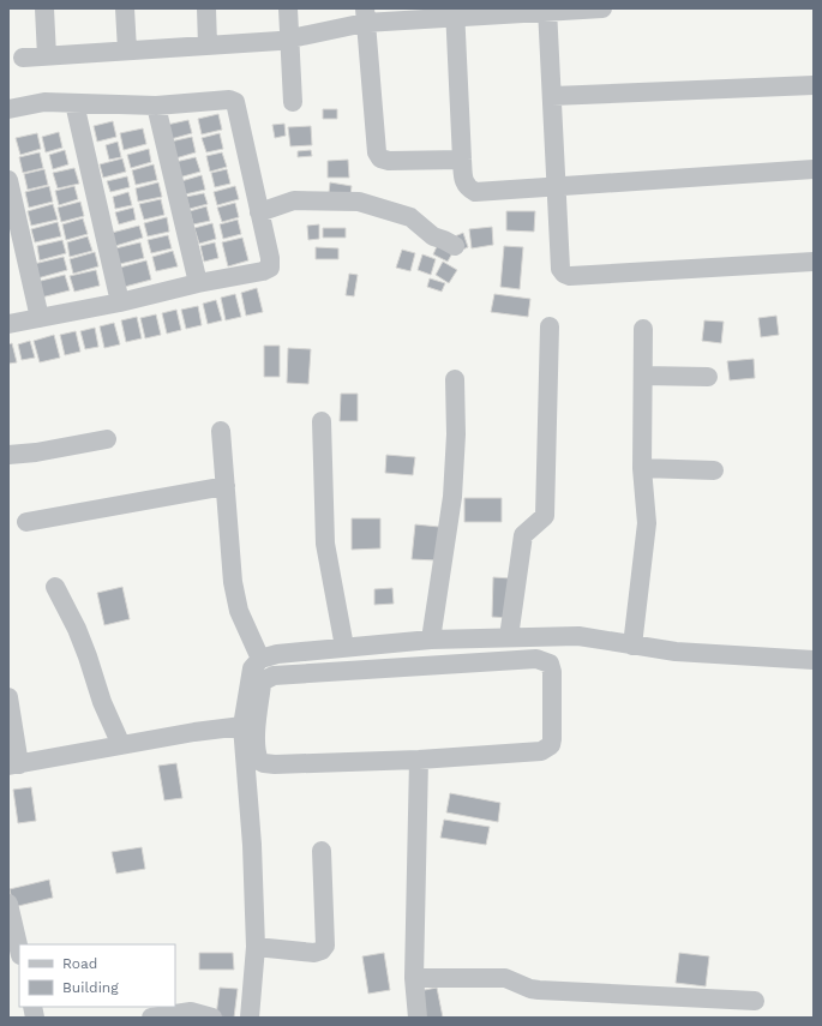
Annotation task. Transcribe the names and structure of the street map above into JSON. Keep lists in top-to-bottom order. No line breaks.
{"legend":["Road","Building"]}
